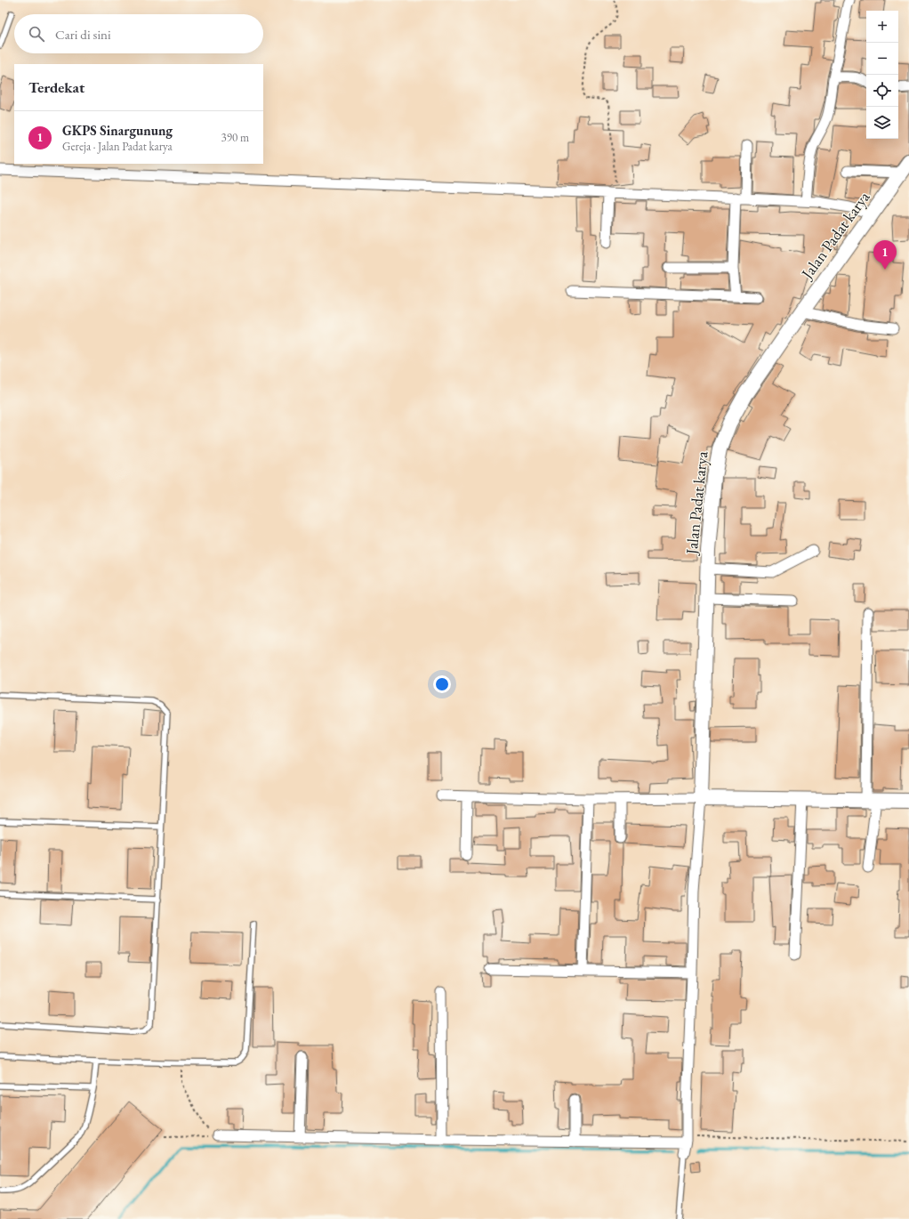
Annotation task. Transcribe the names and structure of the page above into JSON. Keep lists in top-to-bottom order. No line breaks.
{"streets":{"main road":["Jalan Padat karya"]},"page":{"map_buttons":["+","−"],"search":"Cari di sini","heading":"Terdekat","list":[{"mark":"1","name":"GKPS Sinargunung","note":"Gereja · Jalan Padat karya","value":"390 m"}],"pins":"1"}}
